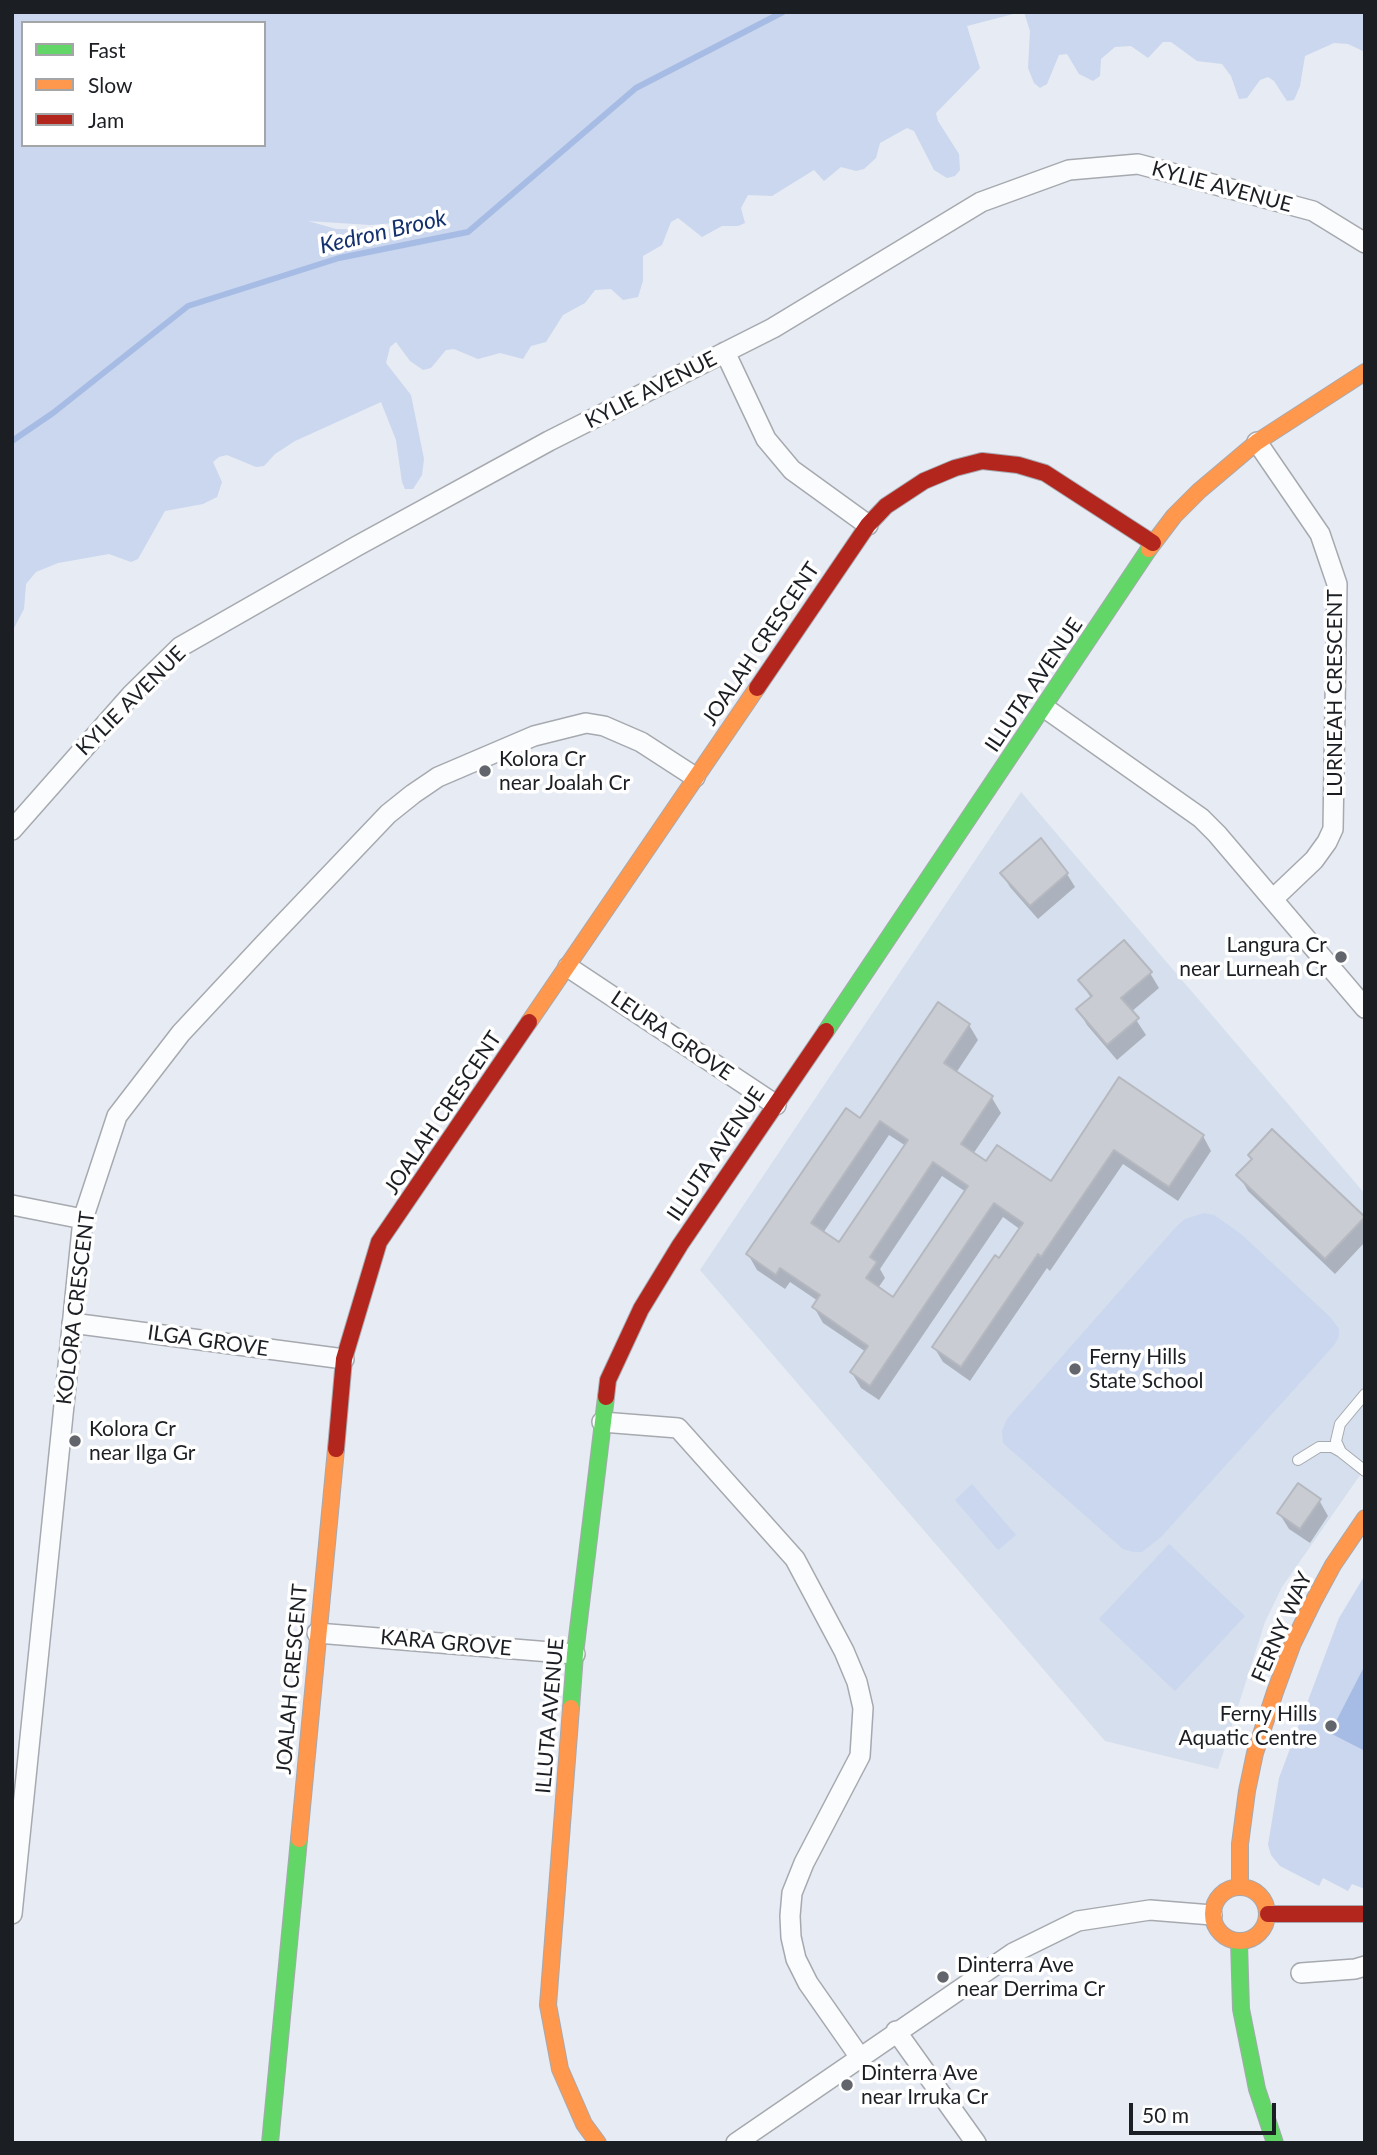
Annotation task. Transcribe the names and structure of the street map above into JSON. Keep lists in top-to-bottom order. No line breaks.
{"streets":{"street":["KYLIE AVENUE","JOALAH CRESCENT","ILLUTA AVENUE","LURNEAH CRESCENT","LEURA GROVE","KOLORA CRESCENT","ILGA GROVE","FERNY WAY","KARA GROVE"]},"crossings":[["JOALAH CRESCENT","ILLUTA AVENUE"],["JOALAH CRESCENT","LEURA GROVE"],["JOALAH CRESCENT","KOLORA CRESCENT"],["JOALAH CRESCENT","ILGA GROVE"],["JOALAH CRESCENT","KARA GROVE"],["ILLUTA AVENUE","LURNEAH CRESCENT"],["ILLUTA AVENUE","LEURA GROVE"],["ILLUTA AVENUE","KARA GROVE"],["KOLORA CRESCENT","ILGA GROVE"]],"water":["Kedron Brook"],"places":["Kolora Cr near Joalah Cr","Langura Cr near Lurneah Cr","Ferny Hills State School","Kolora Cr near Ilga Gr","Ferny Hills Aquatic Centre","Dinterra Ave near Derrima Cr","Dinterra Ave near Irruka Cr"],"legend":["Fast","Slow","Jam"],"scale_bar":"50 m"}
